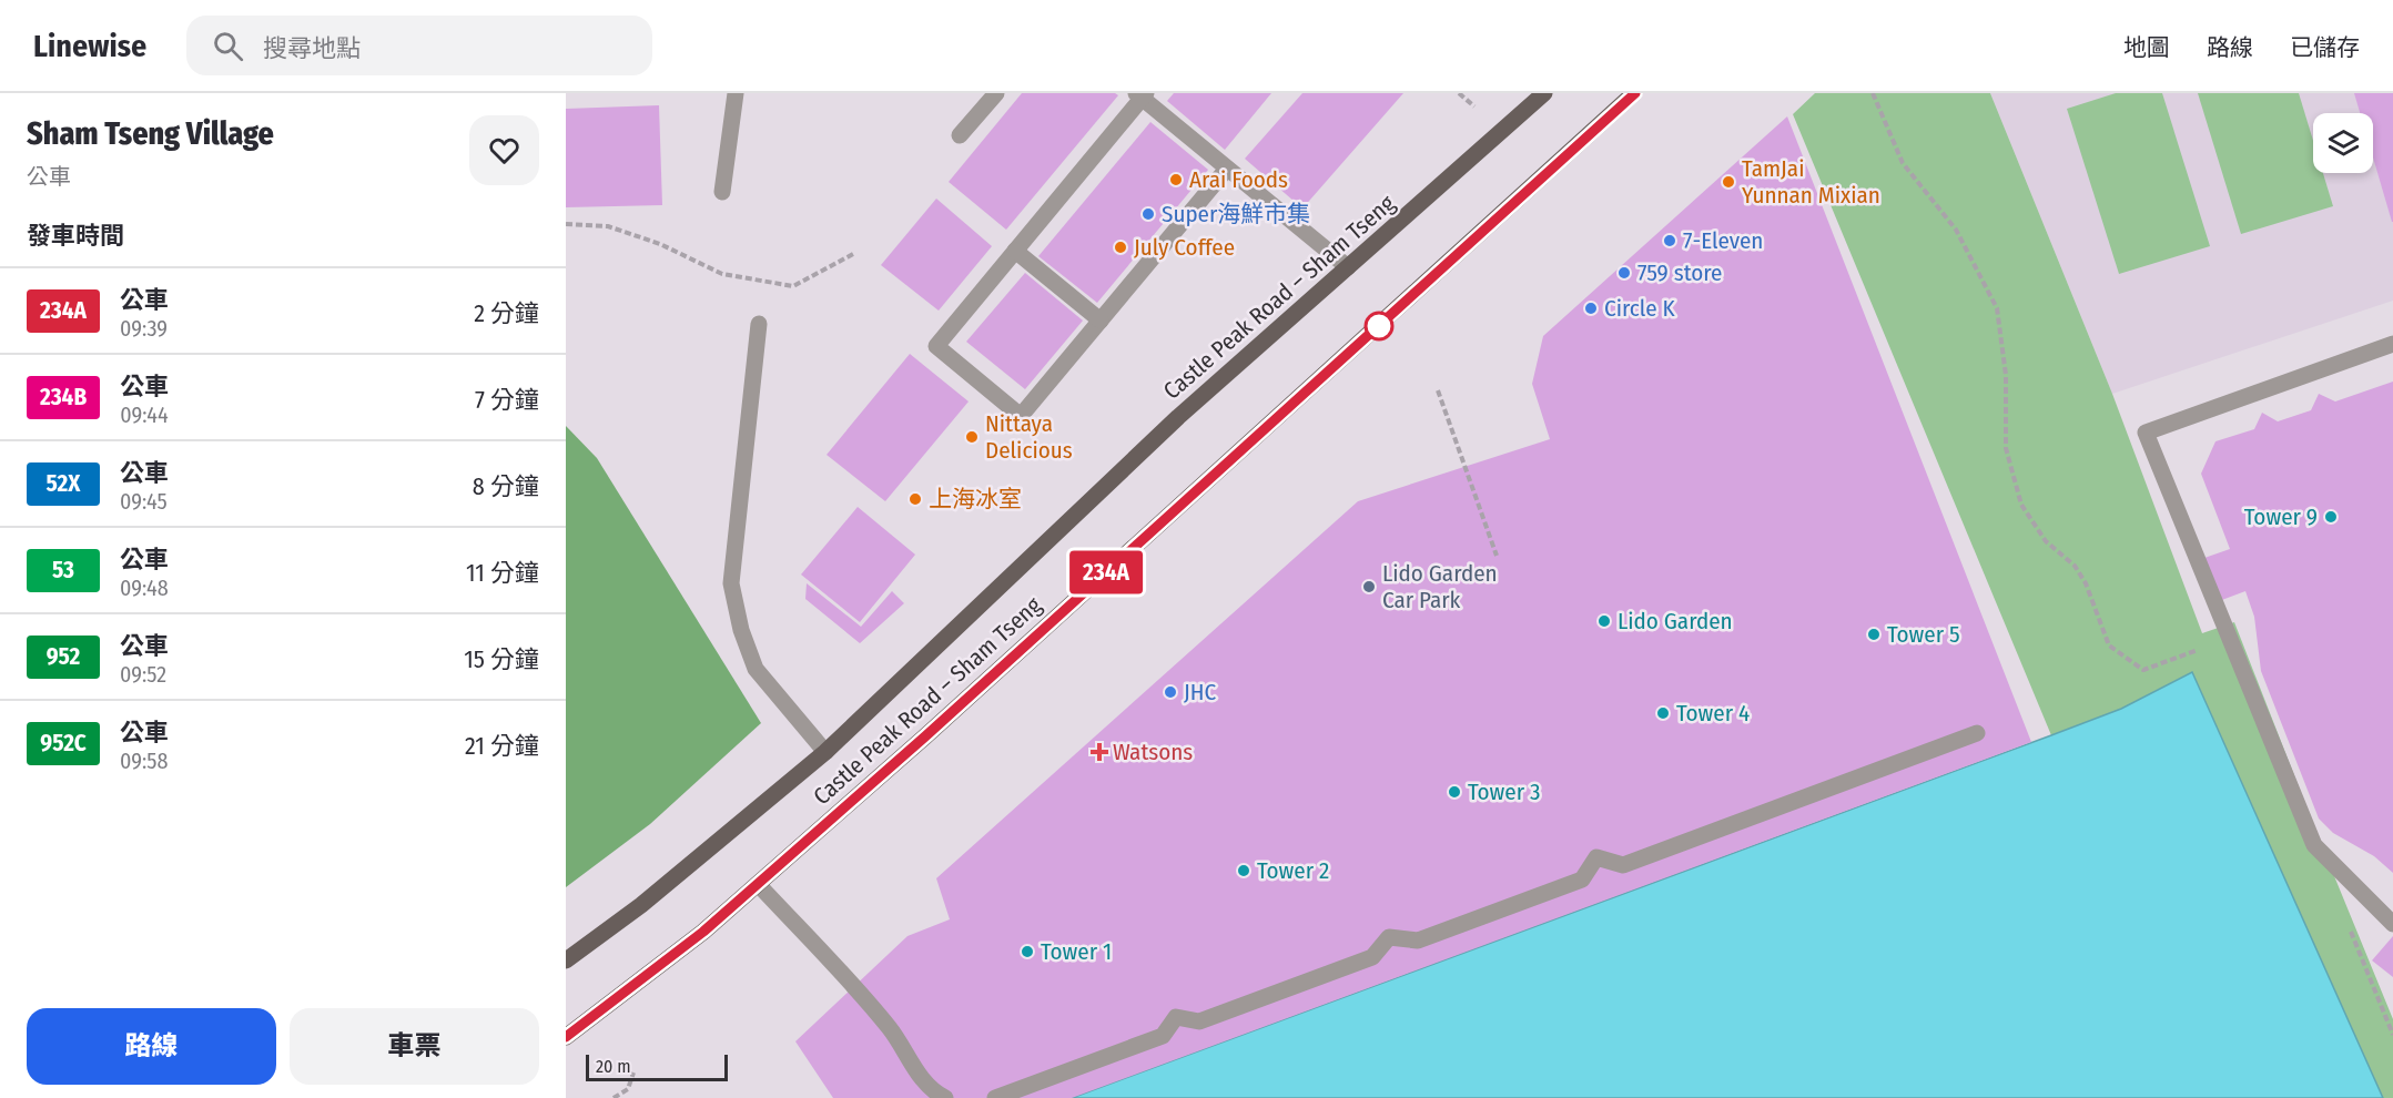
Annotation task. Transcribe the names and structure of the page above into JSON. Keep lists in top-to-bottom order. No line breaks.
{"streets":{"main road":["Castle Peak Road – Sham Tseng"]},"places":{"other":["Arai Foods","TamJai Yunnan Mixian","Super海鮮市集","7-Eleven","July Coffee","759 store","Circle K","Nittaya Delicious","上海冰室","Tower 9","Lido Garden Car Park","Lido Garden","Tower 5","JHC","Tower 4","Tower 3","Tower 2","Tower 1"],"health":["Watsons"]},"lines":["bus line 234A"],"scale_bar":"20 m","page":{"header":"Linewise","search":"搜尋地點","nav":["地圖","路線","已儲存"],"heading":[["Sham Tseng Village","公車"],"發車時間"],"on_map":"234A","list":[{"mark":"234A","name":"公車","note":"09:39","value":"2 分鐘"},{"mark":"234B","name":"公車","note":"09:44","value":"7 分鐘"},{"mark":"52X","name":"公車","note":"09:45","value":"8 分鐘"},{"mark":"53","name":"公車","note":"09:48","value":"11 分鐘"},{"mark":"952","name":"公車","note":"09:52","value":"15 分鐘"},{"mark":"952C","name":"公車","note":"09:58","value":"21 分鐘"}],"buttons":["路線","車票"],"scale":"20 m"}}
